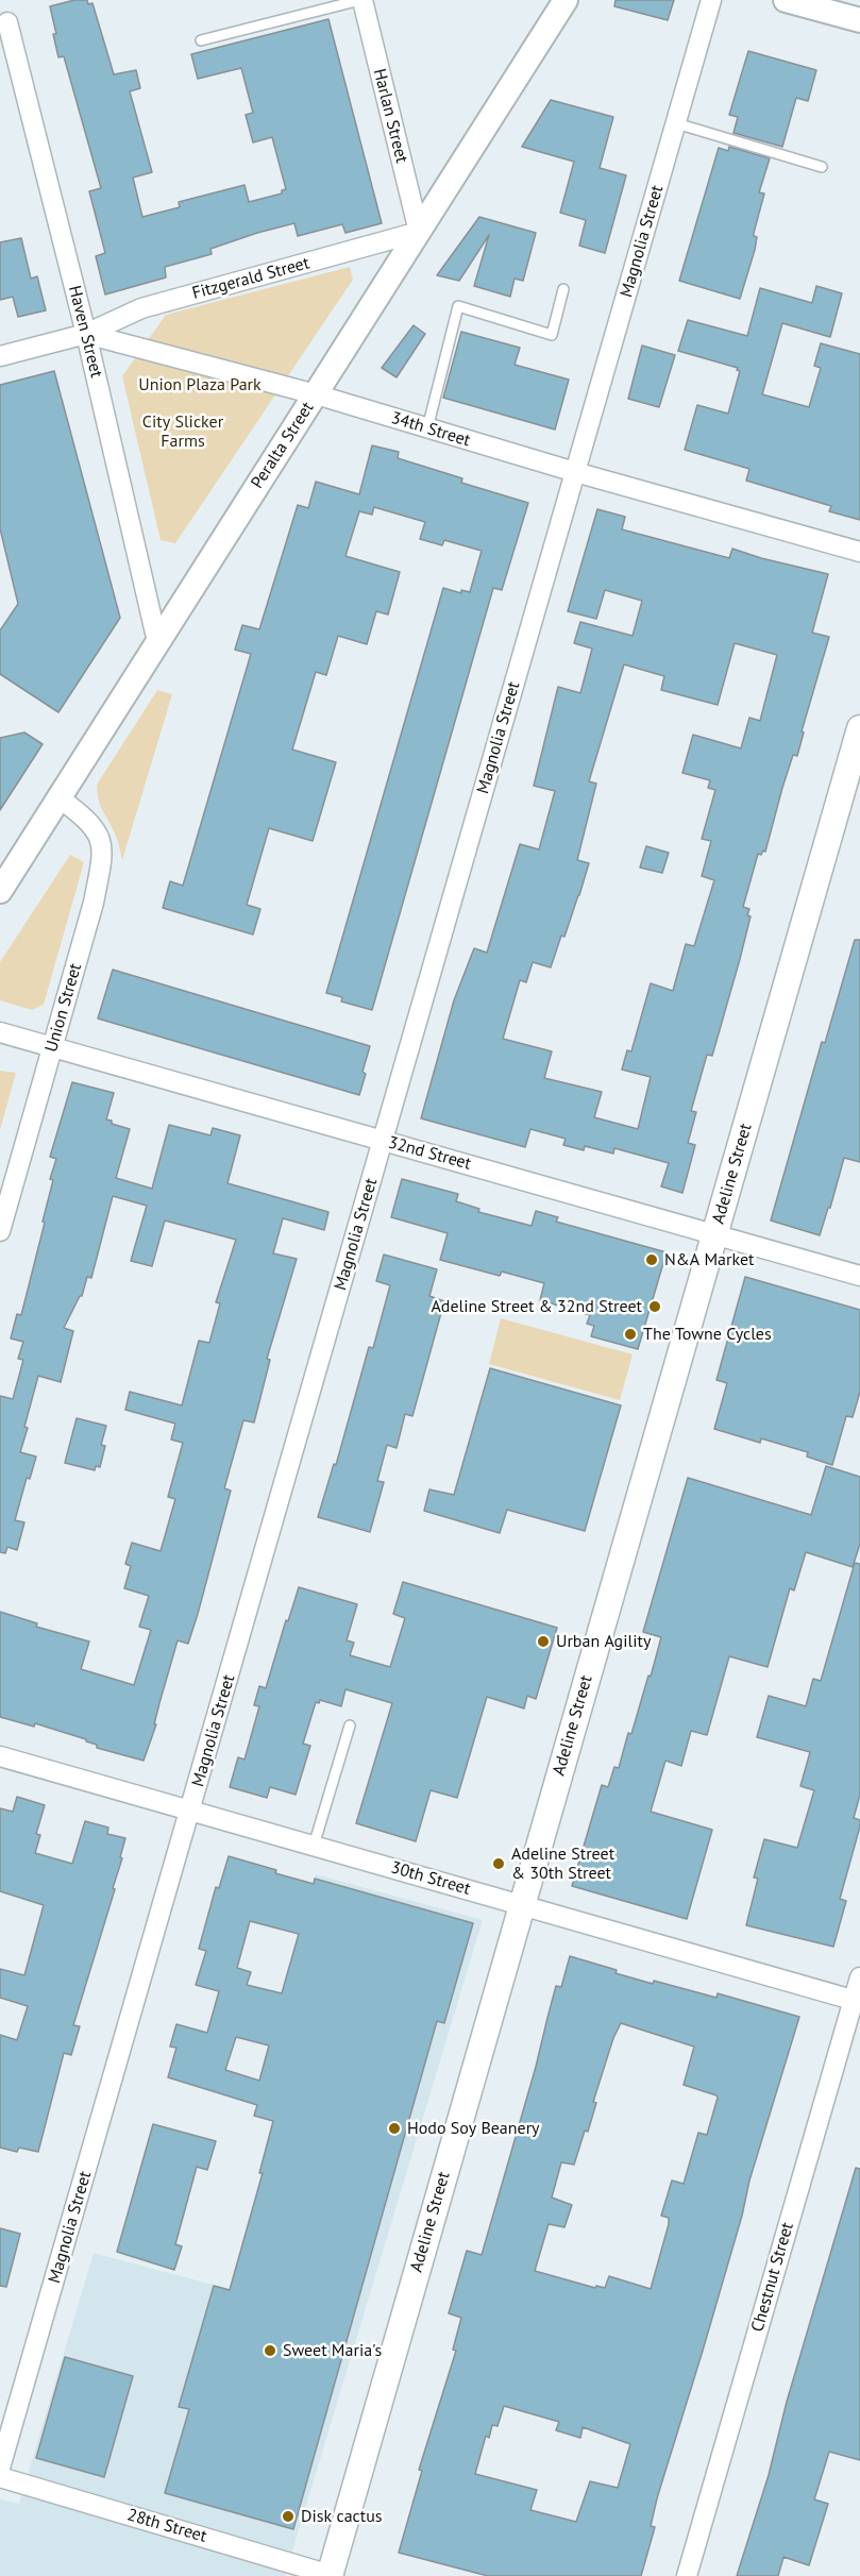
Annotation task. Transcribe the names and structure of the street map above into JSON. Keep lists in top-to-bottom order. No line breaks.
{"streets":{"main road":["Adeline Street"],"street":["Harlan Street","Magnolia Street","Fitzgerald Street","Haven Street","34th Street","Peralta Street","Union Street","32nd Street","30th Street","Chestnut Street","28th Street"]},"crossings":[["Harlan Street","Fitzgerald Street"],["Harlan Street","Peralta Street"],["Magnolia Street","34th Street"],["Magnolia Street","32nd Street"],["Magnolia Street","30th Street"],["Fitzgerald Street","Haven Street"],["Fitzgerald Street","34th Street"],["Fitzgerald Street","Peralta Street"],["Haven Street","34th Street"],["Haven Street","Peralta Street"],["34th Street","Peralta Street"],["Peralta Street","Union Street"],["Union Street","32nd Street"],["32nd Street","Adeline Street"],["Adeline Street","30th Street"],["Adeline Street","28th Street"],["30th Street","Chestnut Street"]],"parks":["Union Plaza Park","City Slicker Farms"],"places":["N&A Market","Adeline Street & 32nd Street","The Towne Cycles","Urban Agility","Adeline Street & 30th Street","Hodo Soy Beanery","Sweet Maria's","Disk cactus"]}
